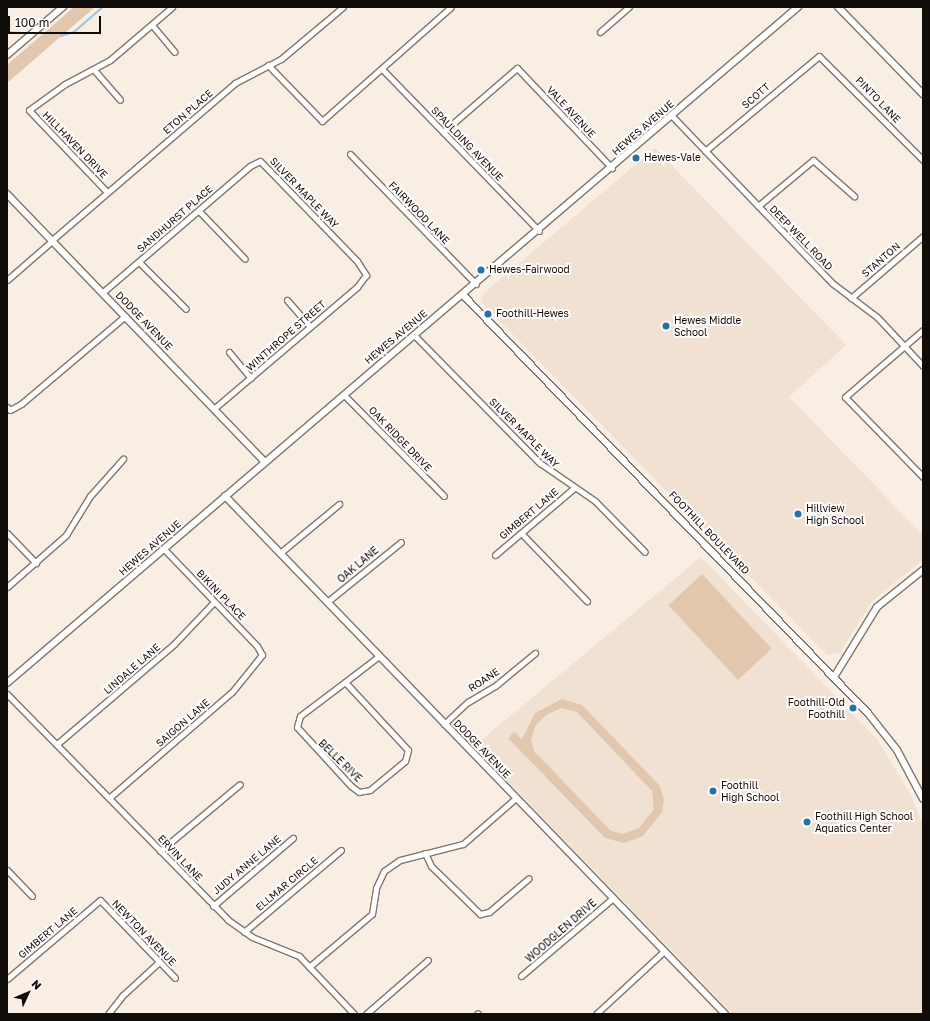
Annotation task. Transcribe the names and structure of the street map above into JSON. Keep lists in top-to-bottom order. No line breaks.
{"streets":{"street":["SCOTT","PINTO LANE","ETON PLACE","VALE AVENUE","HEWES AVENUE","SPAULDING AVENUE","HILLHAVEN DRIVE","SILVER MAPLE WAY","FAIRWOOD LANE","SANDHURST PLACE","DEEP WELL ROAD","STANTON","DODGE AVENUE","WINTHROPE STREET","OAK RIDGE DRIVE","GIMBERT LANE","FOOTHILL BOULEVARD","OAK LANE","BIKINI PLACE","LINDALE LANE","ROANE","SAIGON LANE","BELLE RIVE","ERVIN LANE","JUDY ANNE LANE","ELLMAR CIRCLE","WOODGLEN DRIVE","NEWTON AVENUE"]},"crossings":[["SCOTT","PINTO LANE"],["SCOTT","DEEP WELL ROAD"],["ETON PLACE","HILLHAVEN DRIVE"],["ETON PLACE","DODGE AVENUE"],["VALE AVENUE","HEWES AVENUE"],["VALE AVENUE","SPAULDING AVENUE"],["HEWES AVENUE","SPAULDING AVENUE"],["HEWES AVENUE","SILVER MAPLE WAY"],["HEWES AVENUE","FAIRWOOD LANE"],["HEWES AVENUE","DEEP WELL ROAD"],["HEWES AVENUE","DODGE AVENUE"],["HEWES AVENUE","OAK RIDGE DRIVE"],["HEWES AVENUE","FOOTHILL BOULEVARD"],["HEWES AVENUE","BIKINI PLACE"],["SILVER MAPLE WAY","SANDHURST PLACE"],["SILVER MAPLE WAY","WINTHROPE STREET"],["SILVER MAPLE WAY","GIMBERT LANE"],["SANDHURST PLACE","DODGE AVENUE"],["DEEP WELL ROAD","STANTON"],["DODGE AVENUE","WINTHROPE STREET"],["DODGE AVENUE","OAK LANE"],["DODGE AVENUE","ROANE"],["DODGE AVENUE","BELLE RIVE"],["DODGE AVENUE","WOODGLEN DRIVE"],["GIMBERT LANE","NEWTON AVENUE"],["BIKINI PLACE","LINDALE LANE"],["BIKINI PLACE","SAIGON LANE"],["LINDALE LANE","ERVIN LANE"],["SAIGON LANE","ERVIN LANE"],["ERVIN LANE","JUDY ANNE LANE"],["ERVIN LANE","ELLMAR CIRCLE"]],"places":["Hewes-Vale","Hewes-Fairwood","Foothill-Hewes","Hewes Middle School","Hillview High School","Foothill-Old Foothill","Foothill High School","Foothill High School Aquatics Center"],"scale_bar":"100 m","north":"top right"}
